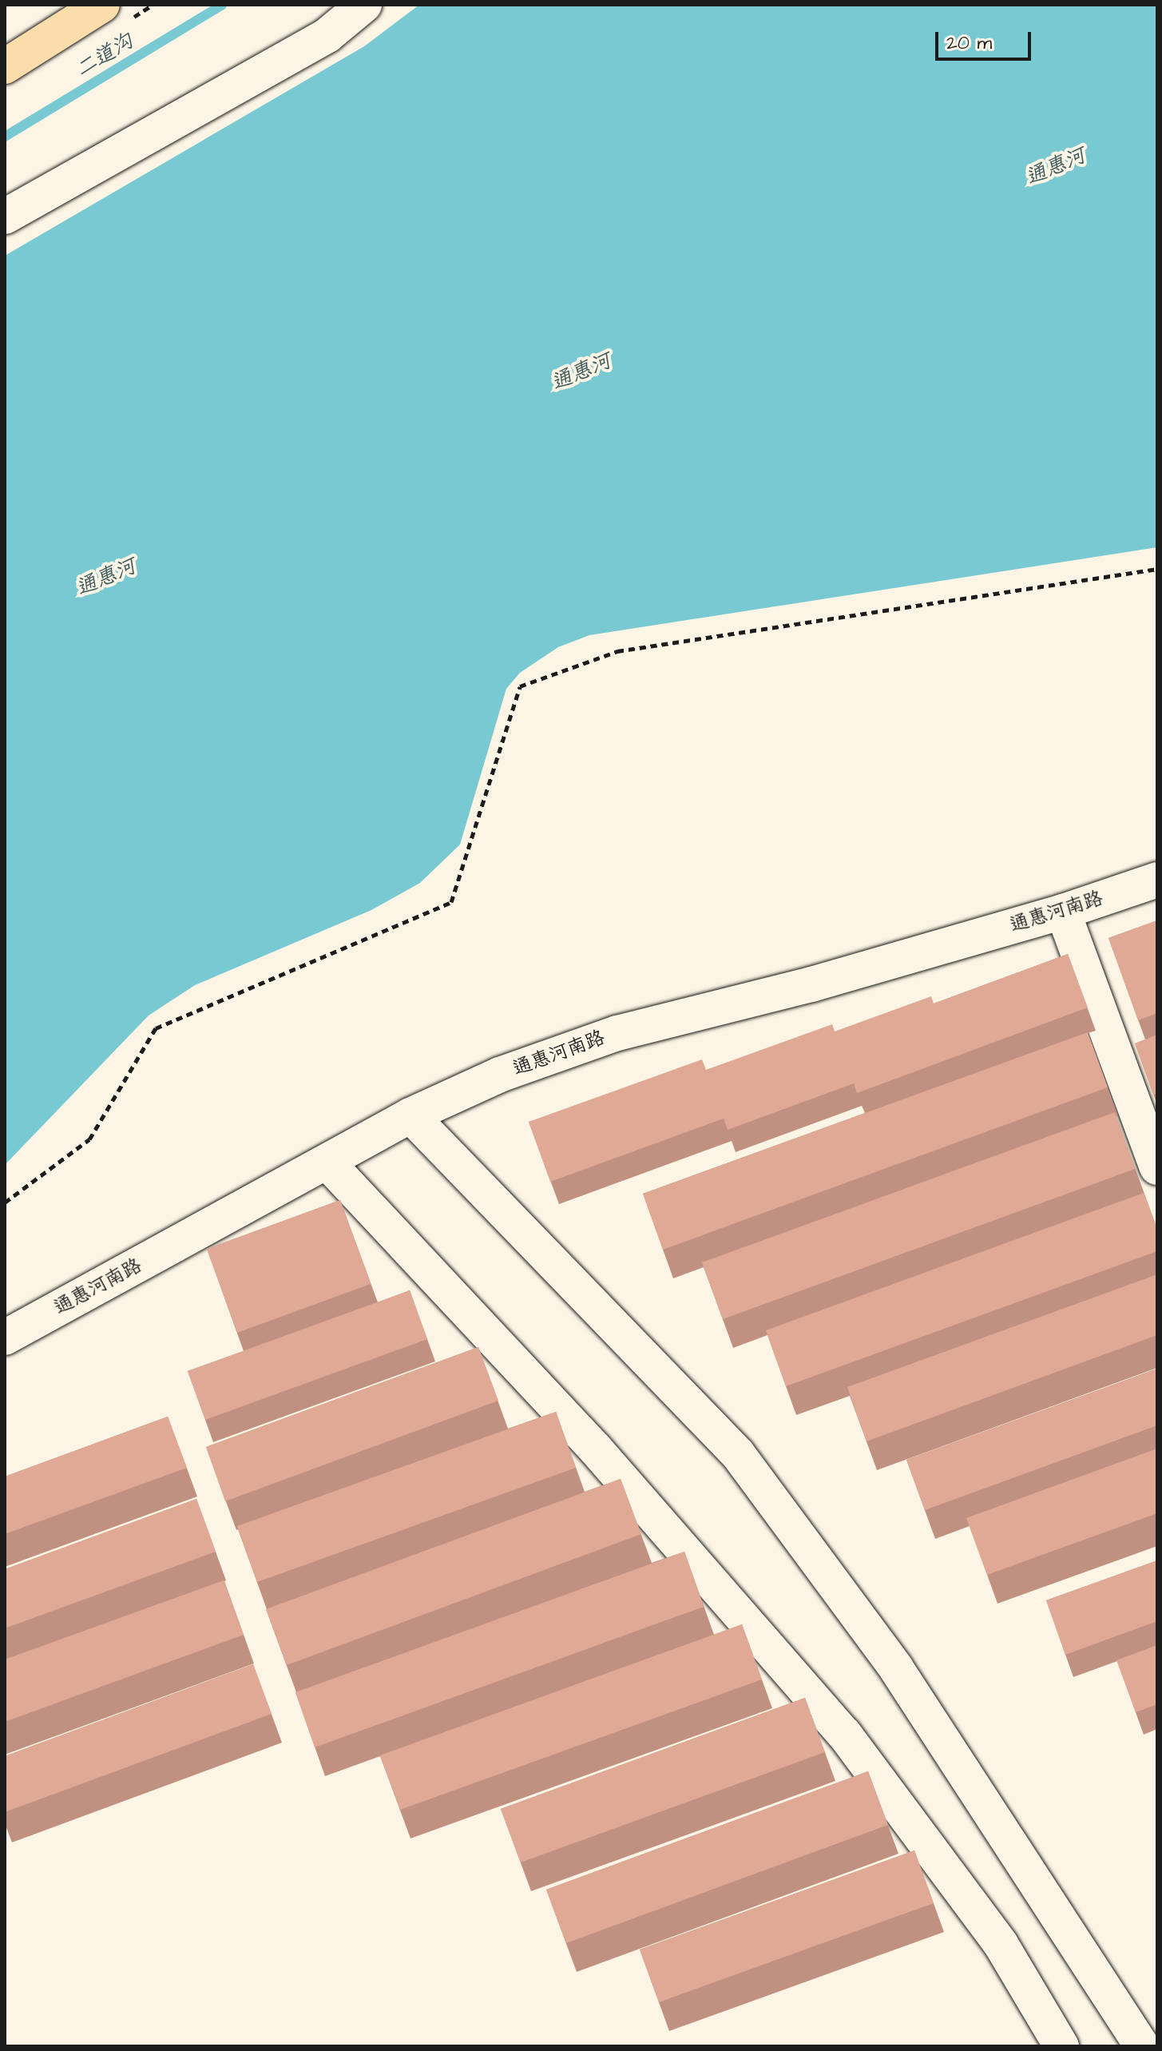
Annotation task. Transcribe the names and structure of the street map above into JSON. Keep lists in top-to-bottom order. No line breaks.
{"streets":{"street":["通惠河南路"]},"water":["二道沟","通惠河"],"scale_bar":"20 m"}
